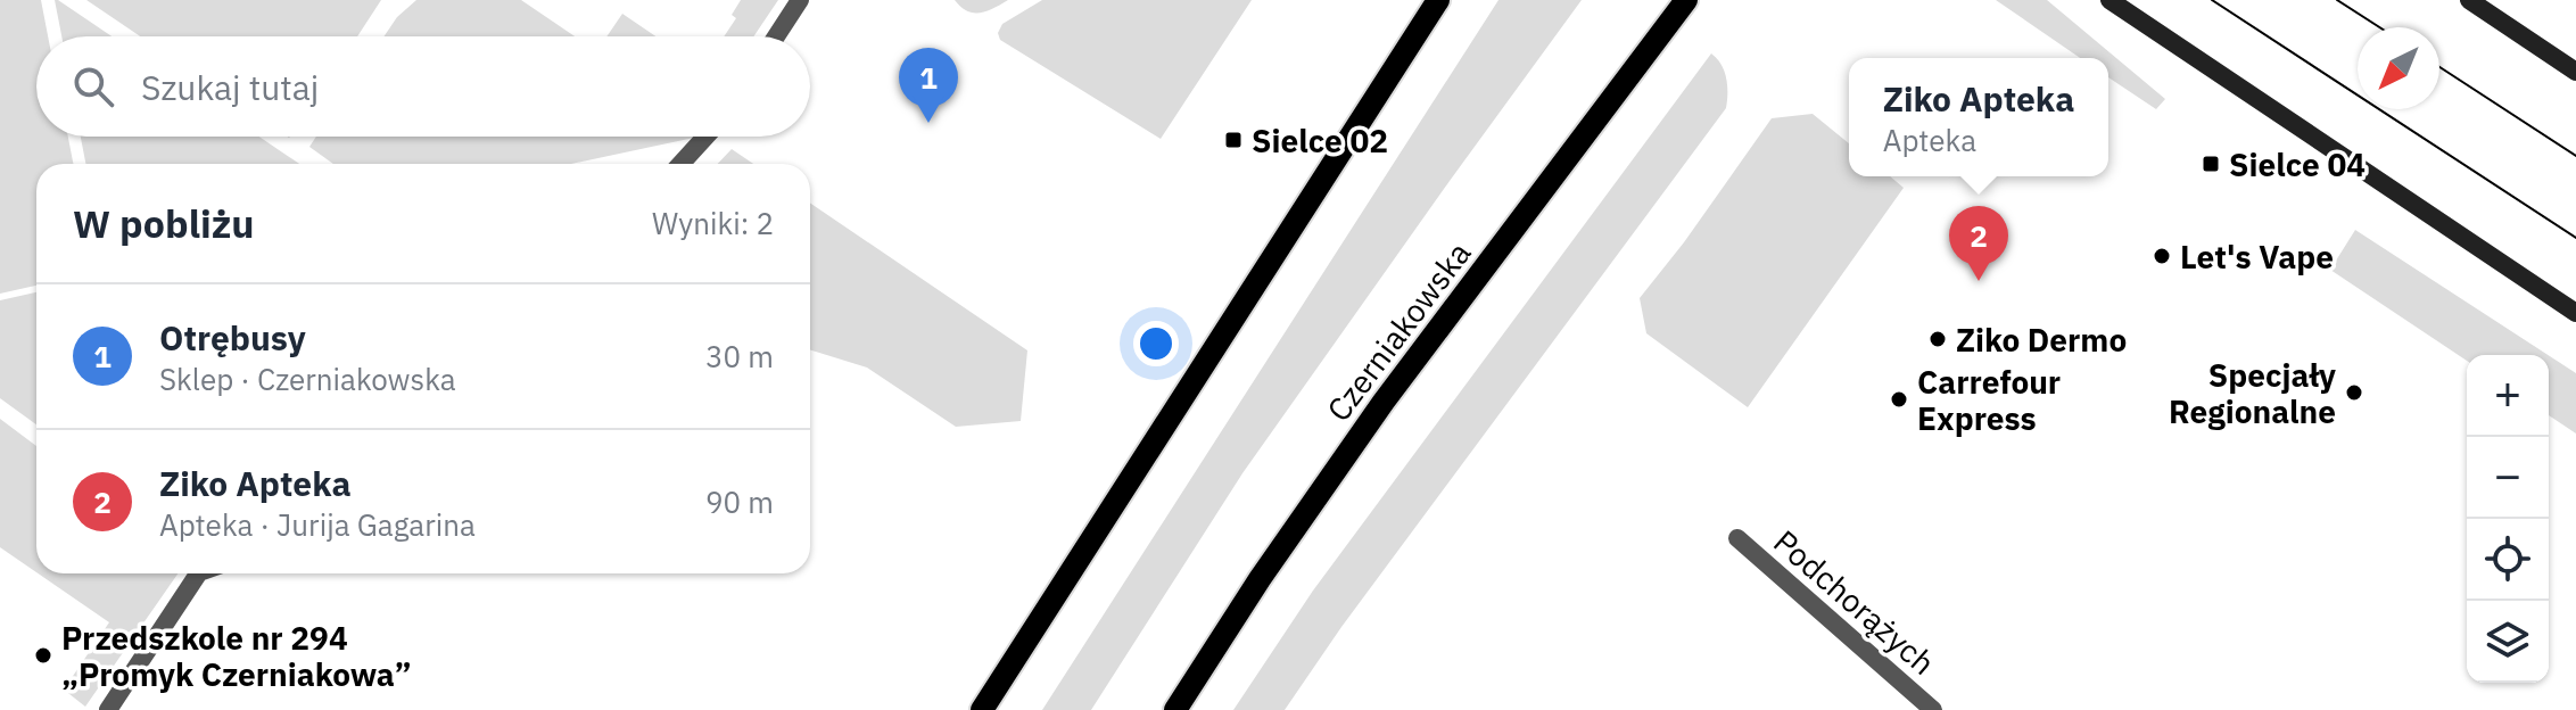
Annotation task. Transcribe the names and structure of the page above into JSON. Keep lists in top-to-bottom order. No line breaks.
{"streets":{"main road":["Czerniakowska"],"street":["Podchorążych"]},"places":{"transit":["Sielce 02","Sielce 04"],"other":["Let's Vape","Ziko Dermo","Specjały Regionalne","Carrefour Express","Przedszkole nr 294 „Promyk Czerniakowa”"]},"north":"bottom left","page":{"search":"Szukaj tutaj","pins":["1","2"],"popup":["Ziko Apteka","Apteka"],"heading":["W pobliżu","Wyniki: 2"],"list":[{"mark":"1","name":"Otrębusy","note":"Sklep · Czerniakowska","value":"30 m"},{"mark":"2","name":"Ziko Apteka","note":"Apteka · Jurija Gagarina","value":"90 m"}],"map_buttons":["+","−"]}}
